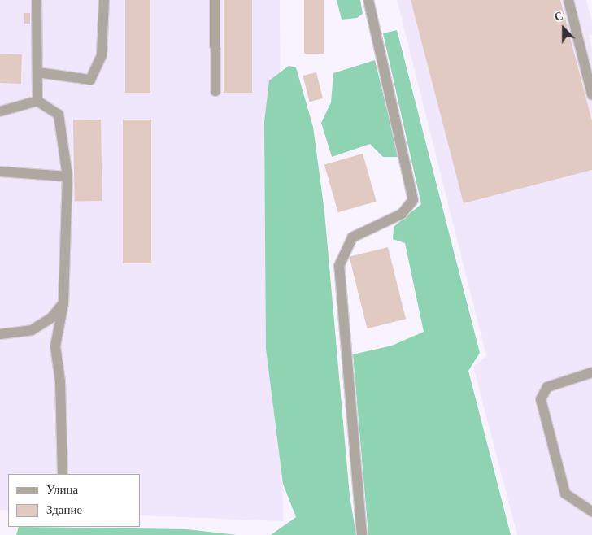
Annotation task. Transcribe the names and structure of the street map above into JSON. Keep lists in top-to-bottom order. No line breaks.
{"legend":["Улица","Здание"],"north":"top"}
